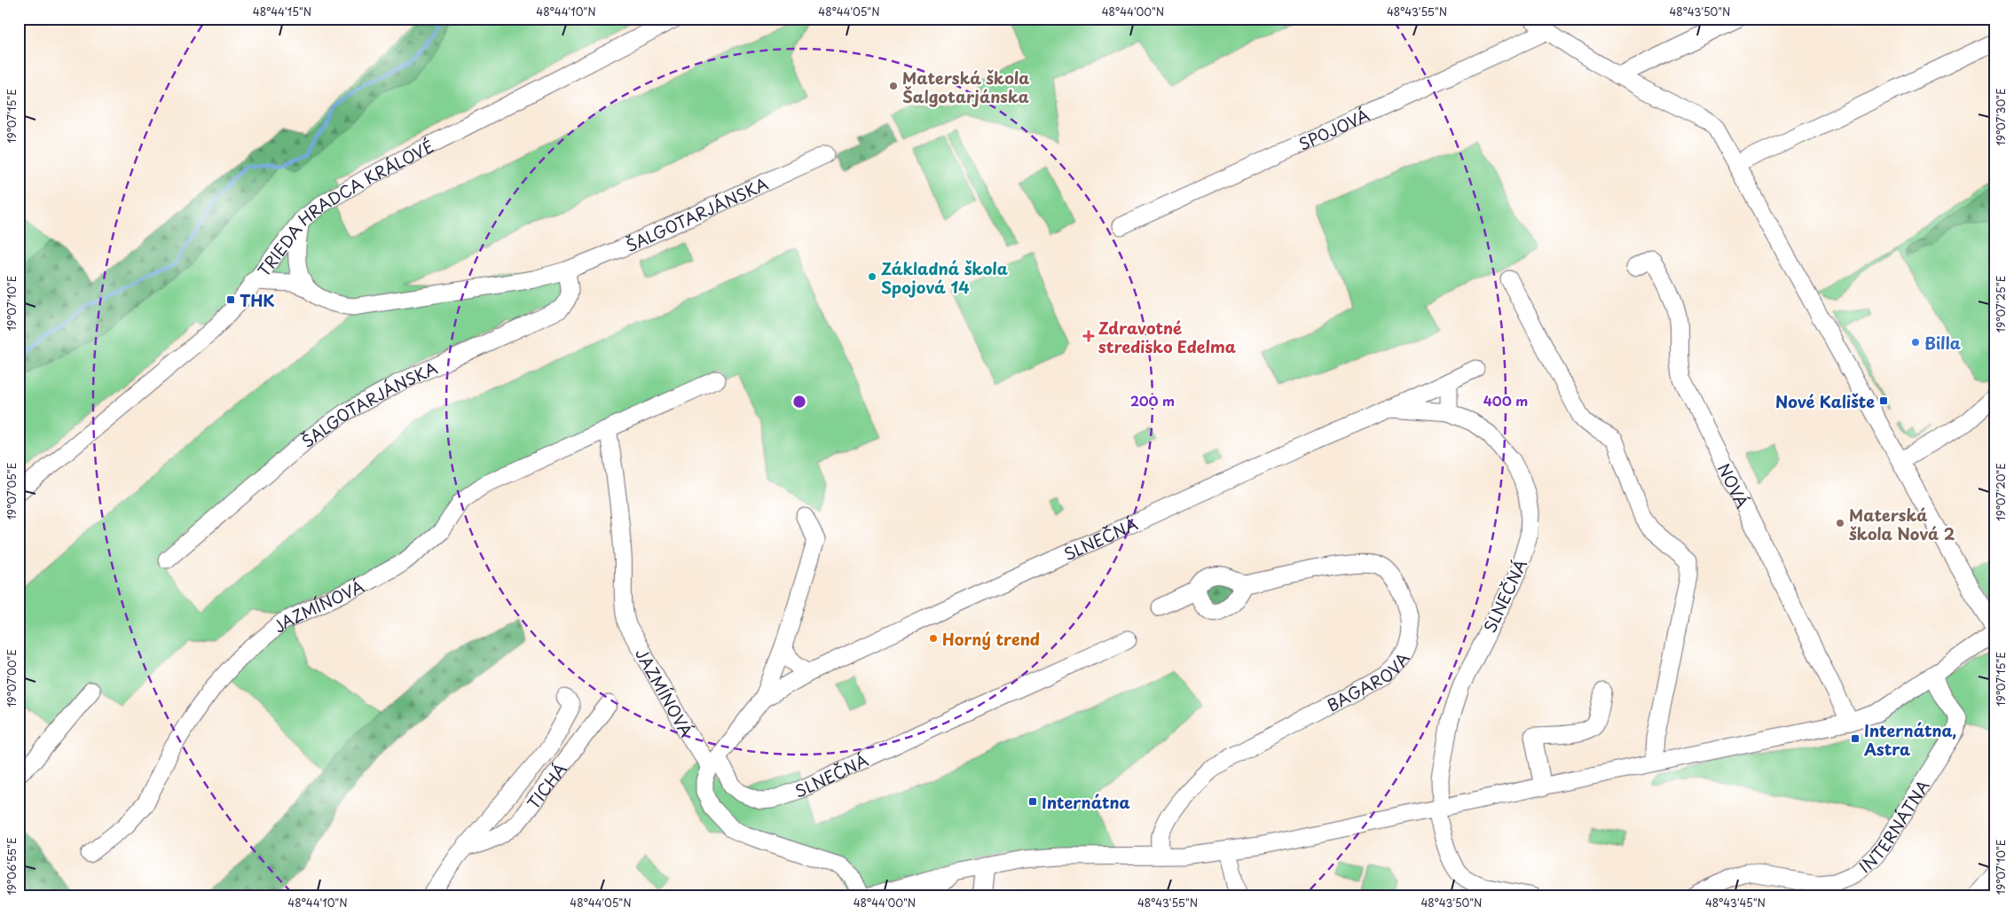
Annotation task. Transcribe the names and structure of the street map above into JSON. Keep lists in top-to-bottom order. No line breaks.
{"streets":{"street":["SPOJOVÁ","TRIEDA HRADCA KRÁLOVÉ","ŠALGOTARJÁNSKA","NOVÁ","SLNEČNÁ","JAZMÍNOVÁ","BAGAROVA","TICHÁ","INTERNÁTNA"]},"crossings":[["TRIEDA HRADCA KRÁLOVÉ","ŠALGOTARJÁNSKA"],["SLNEČNÁ","JAZMÍNOVÁ"]],"places":{"other":["Materská škola Šalgotarjánska","Základná škola Spojová 14","Billa","Materská škola Nová 2","Horný trend"],"transit":["THK","Nové Kalište","Internátna, Astra","Internátna"],"health":["Zdravotné stredisko Edelma"]},"coordinates":["48°44'15\"N","48°44'10\"N","48°44'05\"N","48°44'00\"N","48°43'55\"N","48°43'50\"N","19°07'15\"E","19°07'30\"E","19°07'10\"E","19°07'25\"E","19°07'05\"E","19°07'20\"E","19°07'00\"E","19°06'55\"E","48°43'45\"N"],"rings":["200 m","400 m"]}
